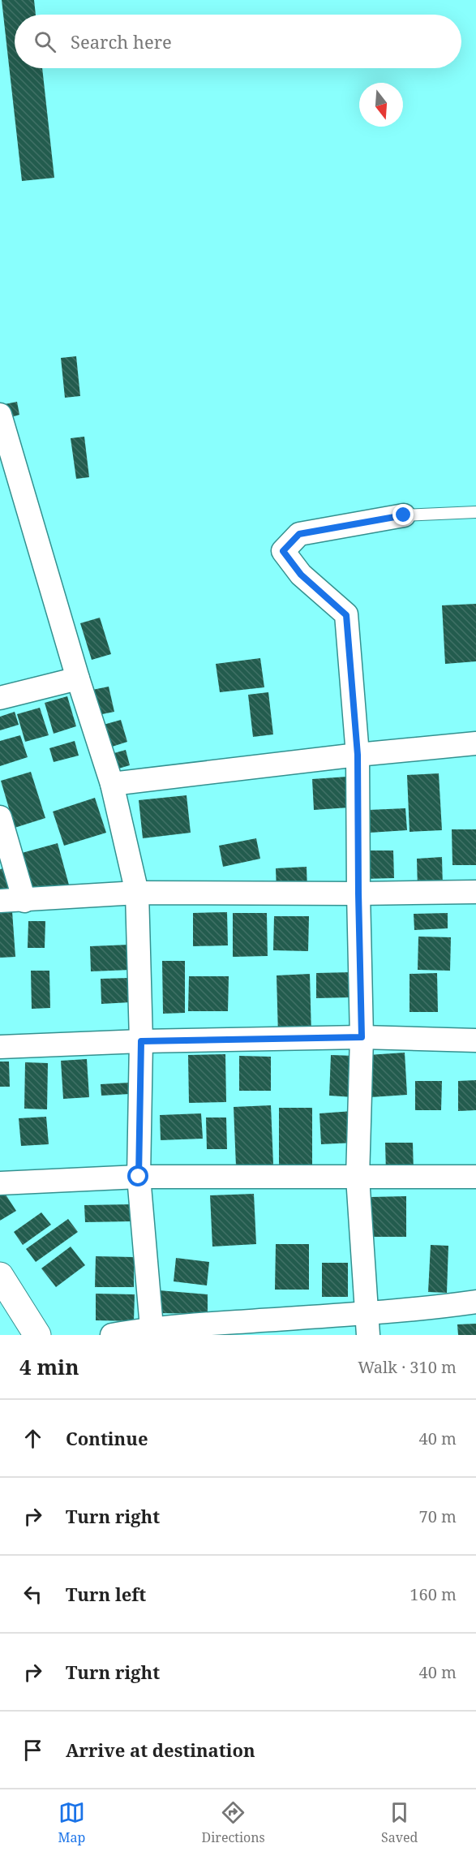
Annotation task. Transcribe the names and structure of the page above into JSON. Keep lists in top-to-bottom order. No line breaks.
{"north":"bottom","page":{"search":"Search here","heading":["4 min","Walk · 310 m"],"list":[["Continue","40 m"],["Turn right","70 m"],["Turn left","160 m"],["Turn right","40 m"],"Arrive at destination"],"nav":["Map","Directions","Saved"]}}
